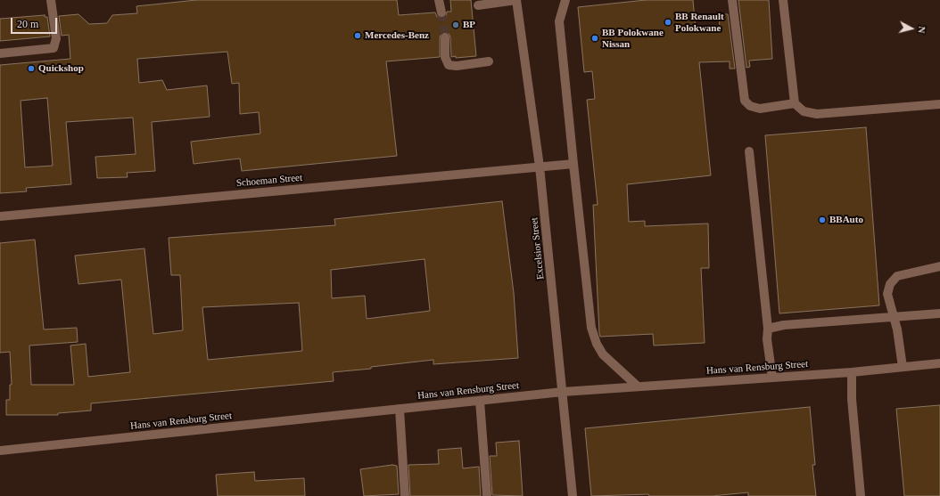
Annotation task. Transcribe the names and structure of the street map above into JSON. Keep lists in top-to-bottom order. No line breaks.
{"streets":{"street":["Schoeman Street","Excelsior Street","Hans van Rensburg Street"]},"crossings":[["Schoeman Street","Excelsior Street"],["Excelsior Street","Hans van Rensburg Street"]],"places":["BB Renault Polokwane","BP","Mercedes-Benz","BB Polokwane Nissan","Quickshop","BBAuto"],"scale_bar":"20 m","north":"right"}
